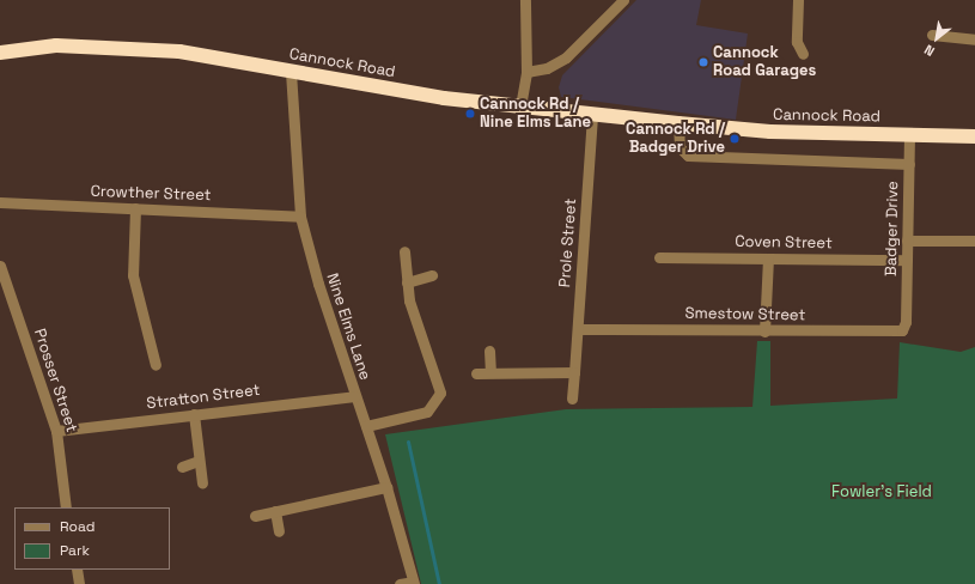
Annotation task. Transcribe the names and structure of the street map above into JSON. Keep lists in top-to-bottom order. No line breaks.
{"streets":{"highway":["Cannock Road"],"street":["Crowther Street","Badger Drive","Prole Street","Coven Street","Smestow Street","Nine Elms Lane","Prosser Street","Stratton Street"]},"crossings":[["Cannock Road","Badger Drive"],["Cannock Road","Prole Street"],["Cannock Road","Nine Elms Lane"],["Crowther Street","Nine Elms Lane"],["Badger Drive","Coven Street"],["Badger Drive","Smestow Street"],["Prole Street","Smestow Street"],["Nine Elms Lane","Stratton Street"],["Prosser Street","Stratton Street"]],"parks":["Fowler's Field"],"places":["Cannock Road Garages","Cannock Rd / Nine Elms Lane","Cannock Rd / Badger Drive"],"legend":["Road","Park"],"north":"bottom left"}
